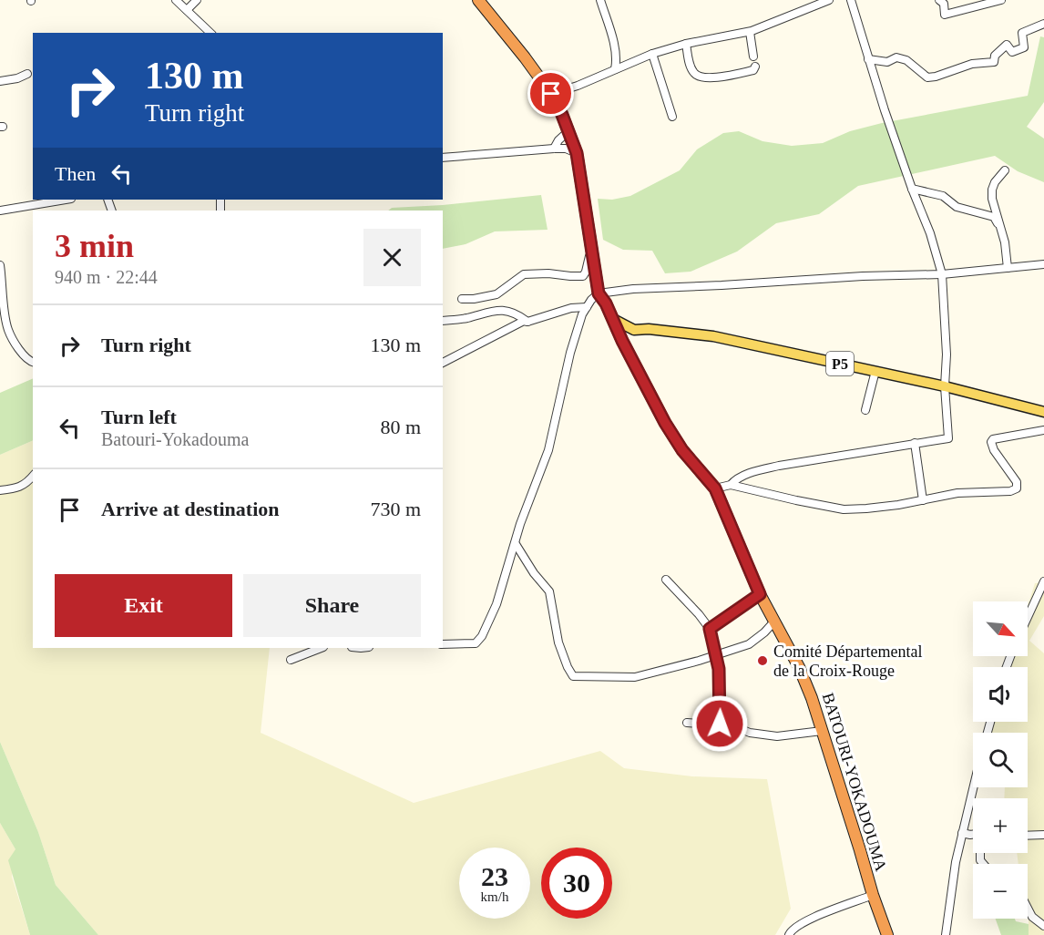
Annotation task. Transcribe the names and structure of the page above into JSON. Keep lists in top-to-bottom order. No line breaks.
{"streets":{"highway":["BATOURI-YOKADOUMA"],"main road":["P5"]},"crossings":[["P5","BATOURI-YOKADOUMA"]],"places":["Comité Départemental de la Croix-Rouge"],"north":"bottom right","page":{"turn":["130 m","Turn right"],"then":"Then","heading":["3 min","940 m · 22:44"],"list":[{"name":"Turn right","value":"130 m"},{"name":"Turn left","note":"Batouri-Yokadouma","value":"80 m"},{"name":"Arrive at destination","value":"730 m"}],"buttons":["Exit","Share"],"map_buttons":["+","−"],"speed":"23 km/h","limit":"30"}}
